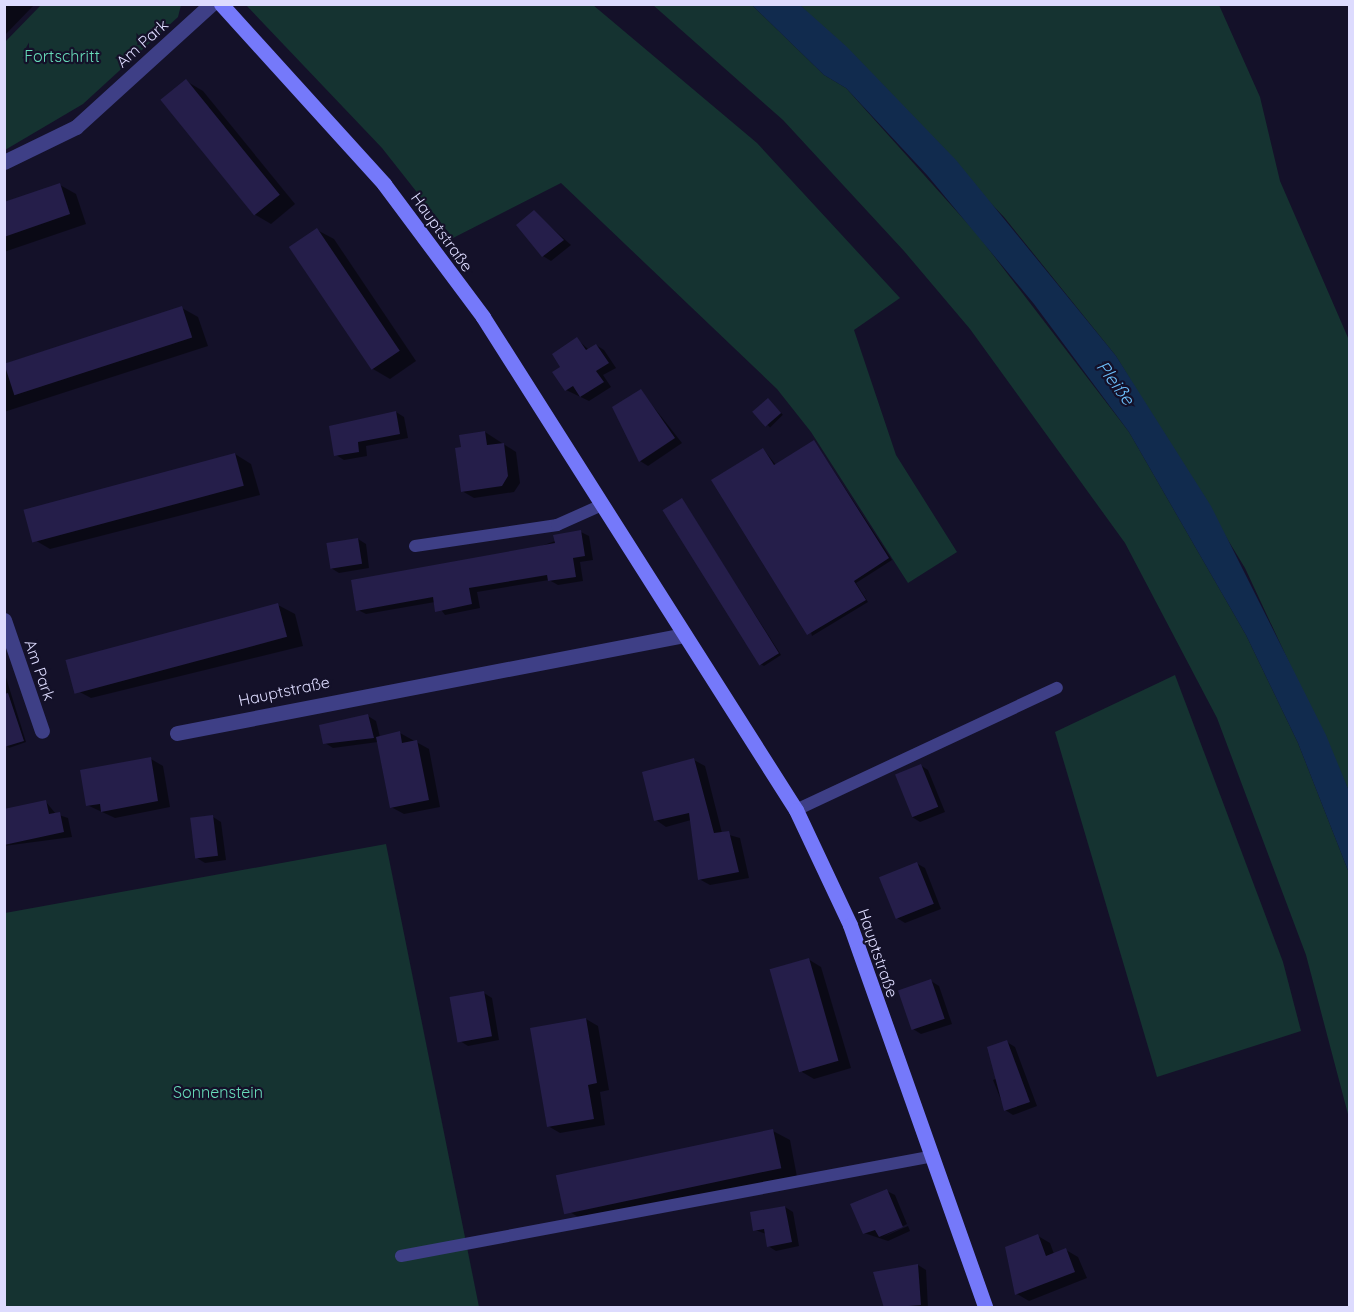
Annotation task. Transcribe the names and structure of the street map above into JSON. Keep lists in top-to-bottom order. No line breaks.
{"streets":{"main road":["Hauptstraße"],"street":["Am Park"]},"water":["Pleiße"],"parks":["Fortschritt","Sonnenstein"]}
